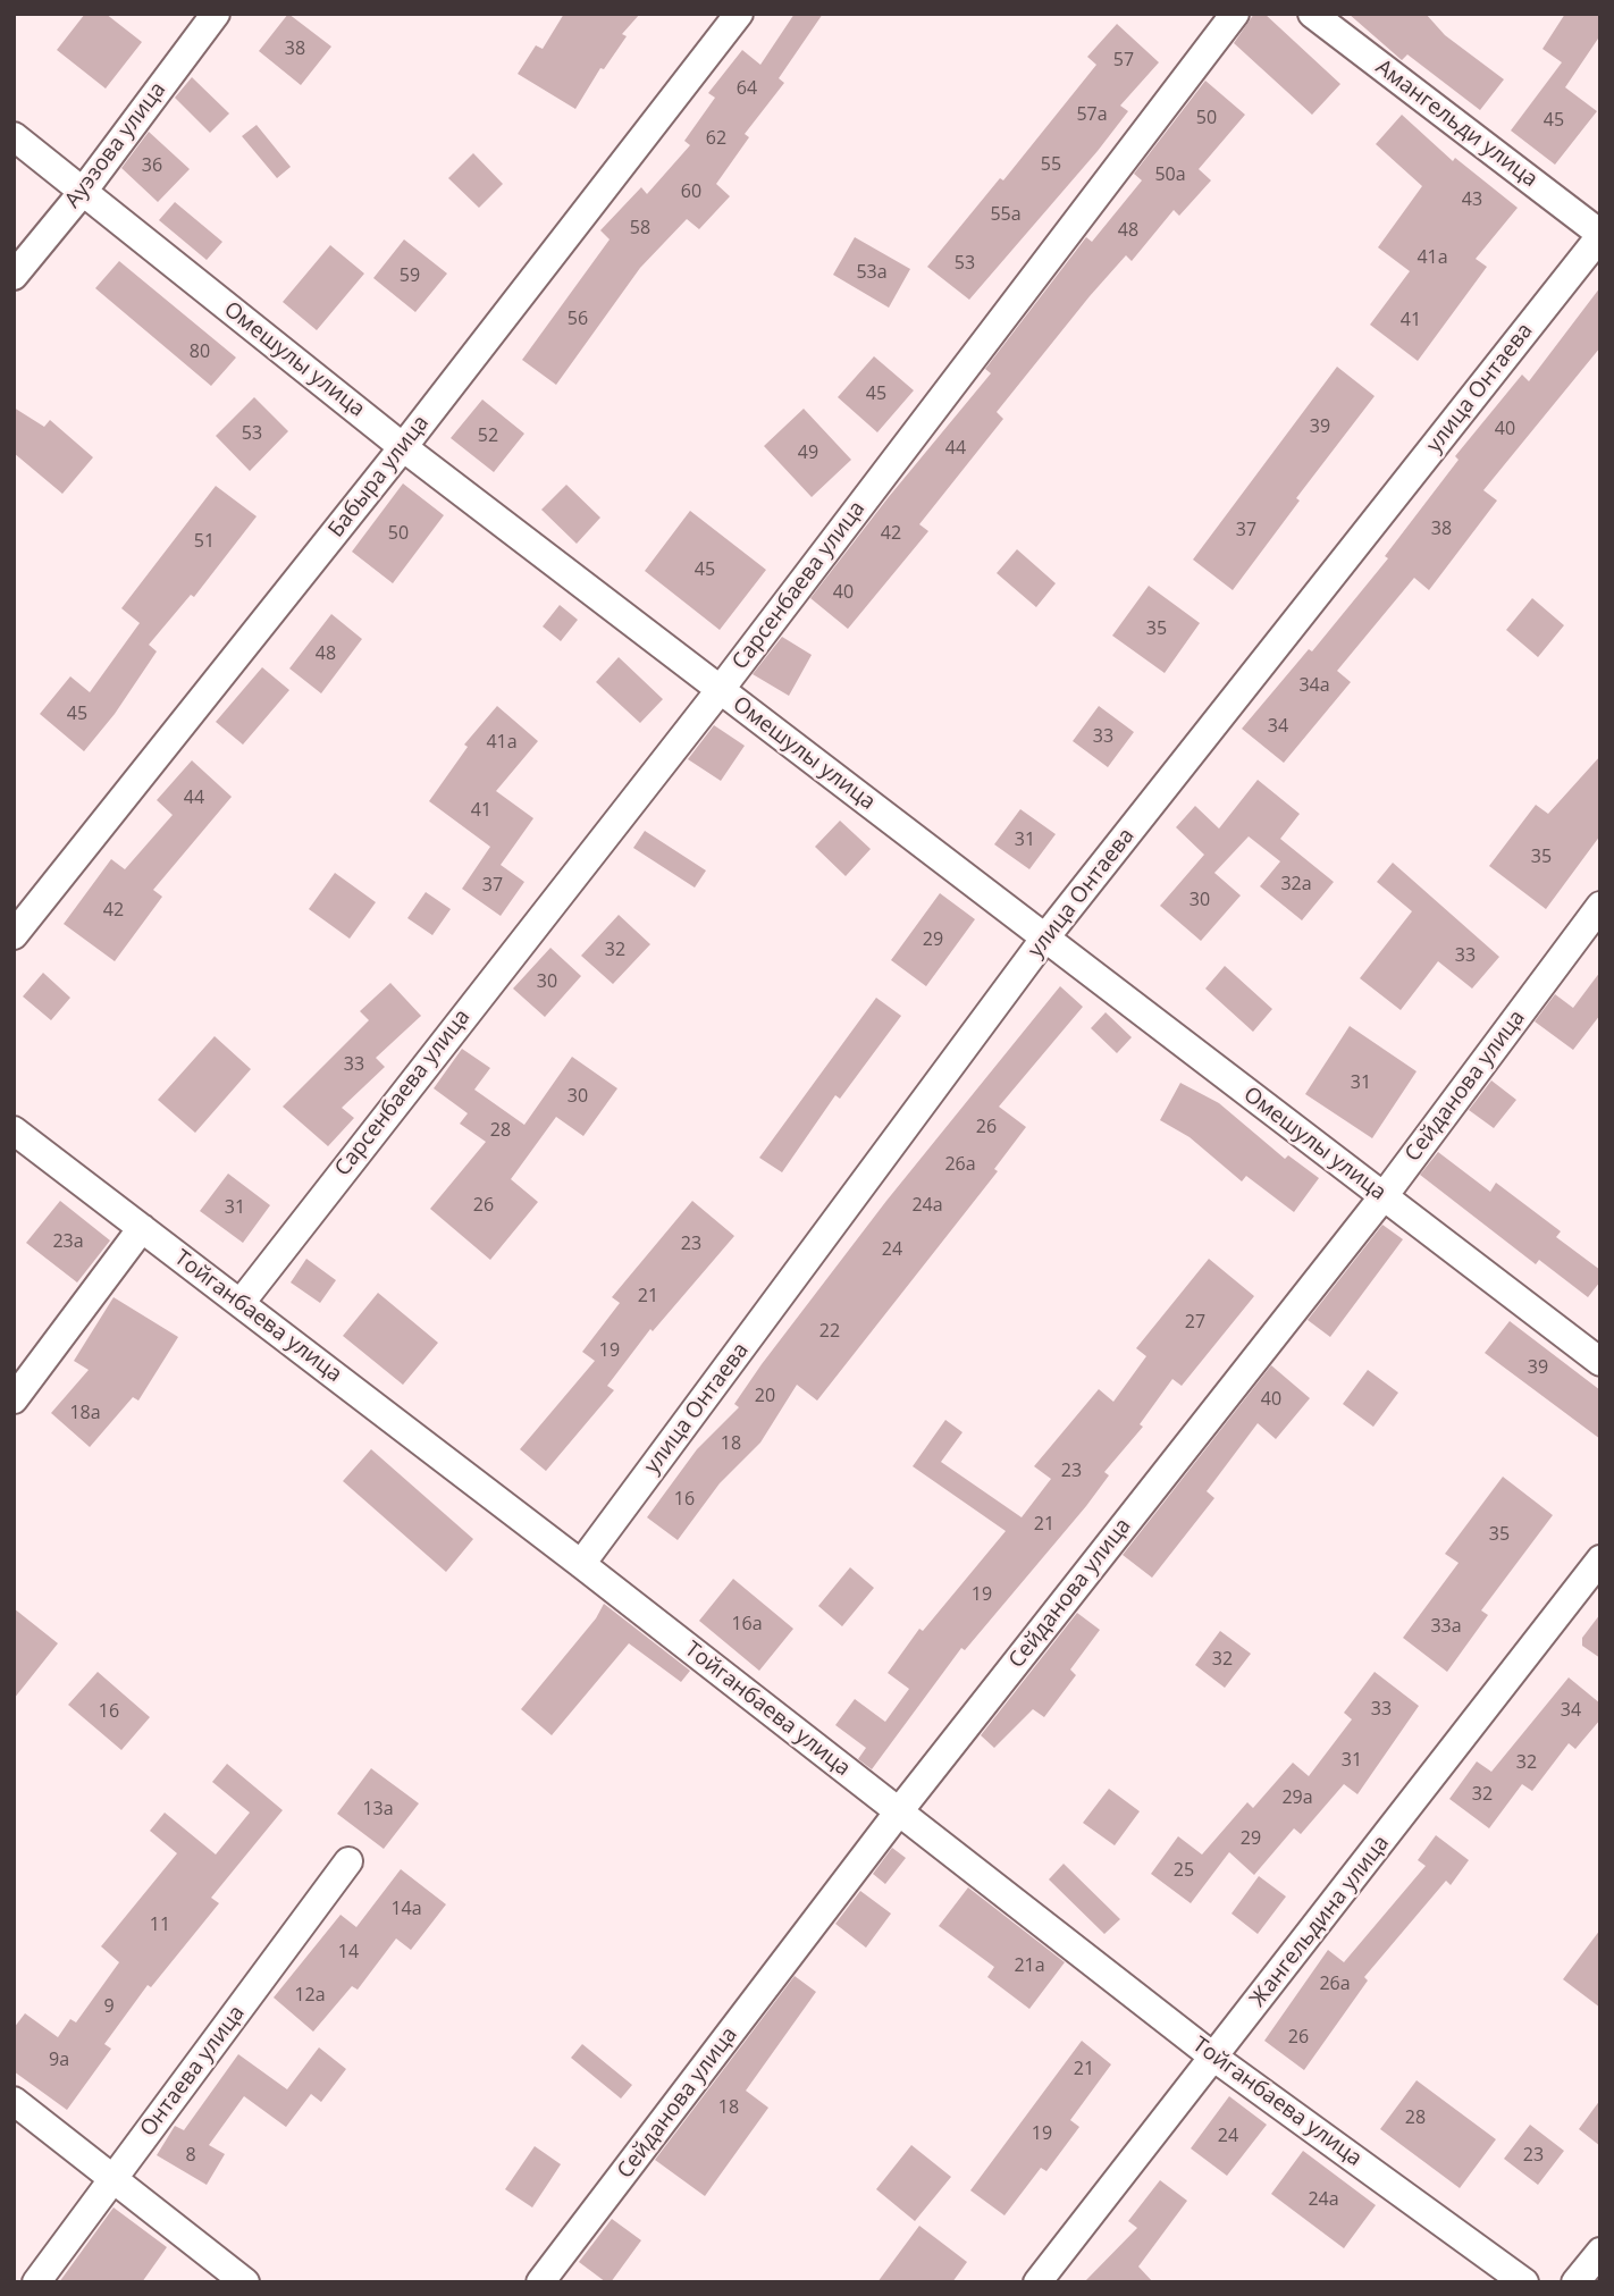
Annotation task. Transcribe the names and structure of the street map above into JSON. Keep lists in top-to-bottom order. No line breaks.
{"streets":{"street":["Амангельди улица","Ауэзова улица","Омешулы улица","улица Онтаева","Бабыра улица","Сарсенбаева улица","Сейданова улица","Тойганбаева улица","Жангельдина улица","Онтаева улица"]},"crossings":[["Амангельди улица","улица Онтаева"],["Ауэзова улица","Омешулы улица"],["Омешулы улица","улица Онтаева"],["Омешулы улица","Бабыра улица"],["Омешулы улица","Сарсенбаева улица"],["Омешулы улица","Сейданова улица"],["улица Онтаева","Тойганбаева улица"],["Сарсенбаева улица","Тойганбаева улица"],["Сейданова улица","Тойганбаева улица"],["Тойганбаева улица","Жангельдина улица"]],"house_numbers":["38","57","64","57а","50","45","62","55","36","50а","60","43","55а","58","48","41а","53","53а","59","56","41","80","45","39","40","53","52","44","49","38","37","50","42","51","45","40","35","48","34а","45","34","33","41а","44","41","31","35","32а","37","30","42","29","32","33","30","33","31","30","26","28","26а","26","24а","31","23а","23","24","21","27","22","19","39","20","40","18а","18","23","16","21","35","19","16а","33а","32","33","34","16","31","32","32","29а","13а","29","25","14а","11","14","21а","26а","12а","9","26","9а","21","18","28","19","24","8","23","24а"]}
